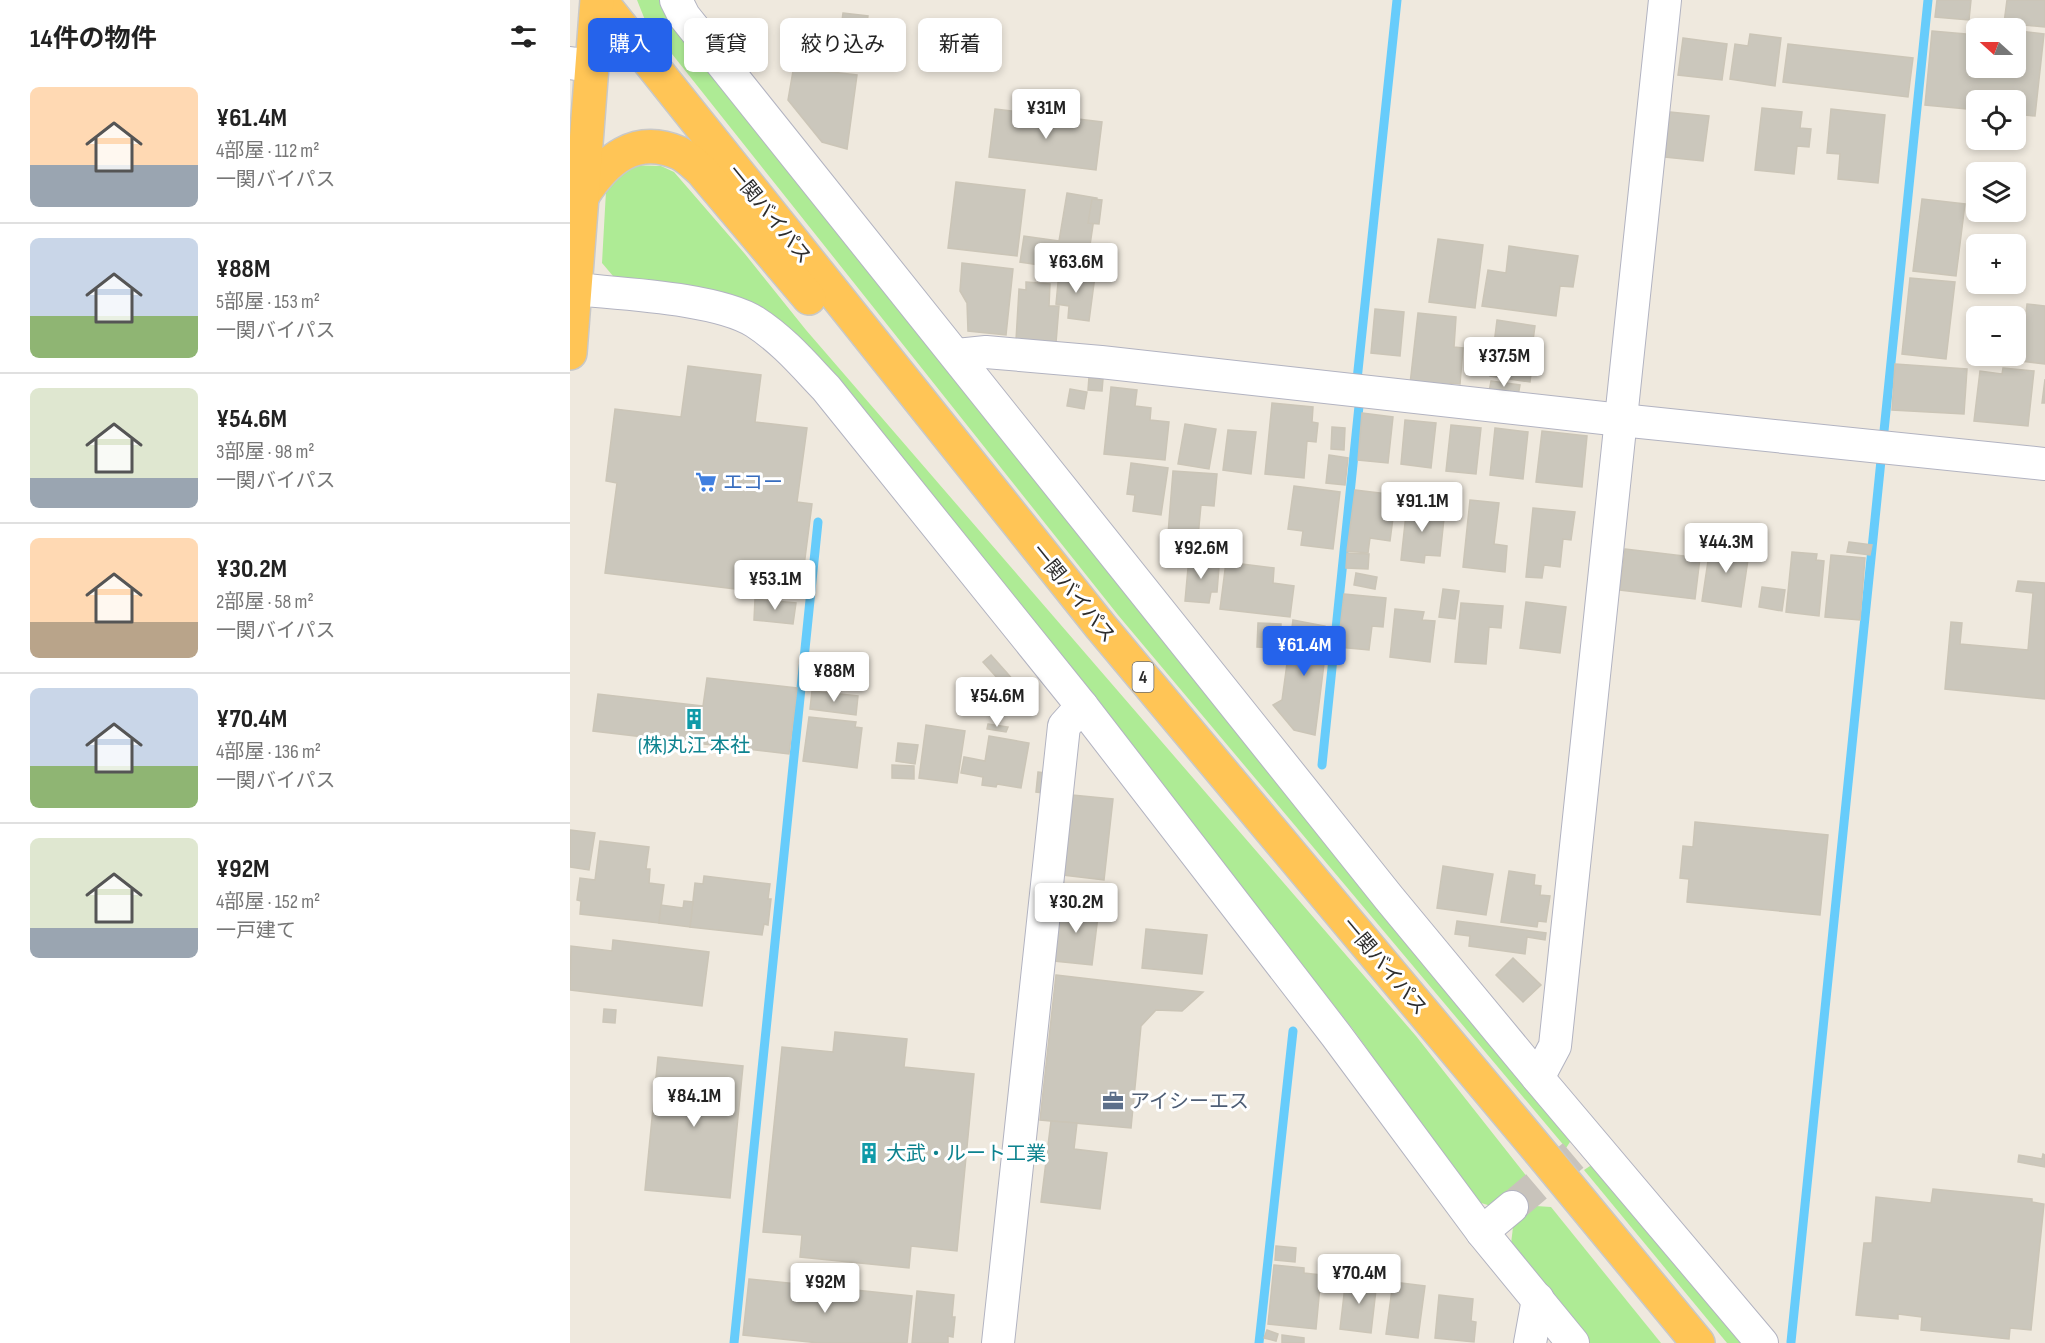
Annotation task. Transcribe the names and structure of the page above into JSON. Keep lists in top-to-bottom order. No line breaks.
{"streets":{"highway":["一関バイパス","4"]},"places":{"supermarket":["エコー"],"building":["(株)丸江 本社","大武・ルート工業"],"office":["アイシーエス"]},"north":"left","page":{"heading":"14件の物件","map_buttons":["+","−"],"chip":["購入","賃貸","絞り込み","新着"],"list":[{"name":"¥61.4M","note":"4部屋 · 112 m² · 一関バイパス"},{"name":"¥88M","note":"5部屋 · 153 m² · 一関バイパス"},{"name":"¥54.6M","note":"3部屋 · 98 m² · 一関バイパス"},{"name":"¥30.2M","note":"2部屋 · 58 m² · 一関バイパス"},{"name":"¥70.4M","note":"4部屋 · 136 m² · 一関バイパス"},{"name":"¥92M","note":"4部屋 · 152 m² · 一戸建て"}],"price":["¥31M","¥63.6M","¥37.5M","¥91.1M","¥44.3M","¥92.6M","¥53.1M","¥61.4M","¥88M","¥54.6M","¥30.2M","¥84.1M","¥70.4M","¥92M"]}}
